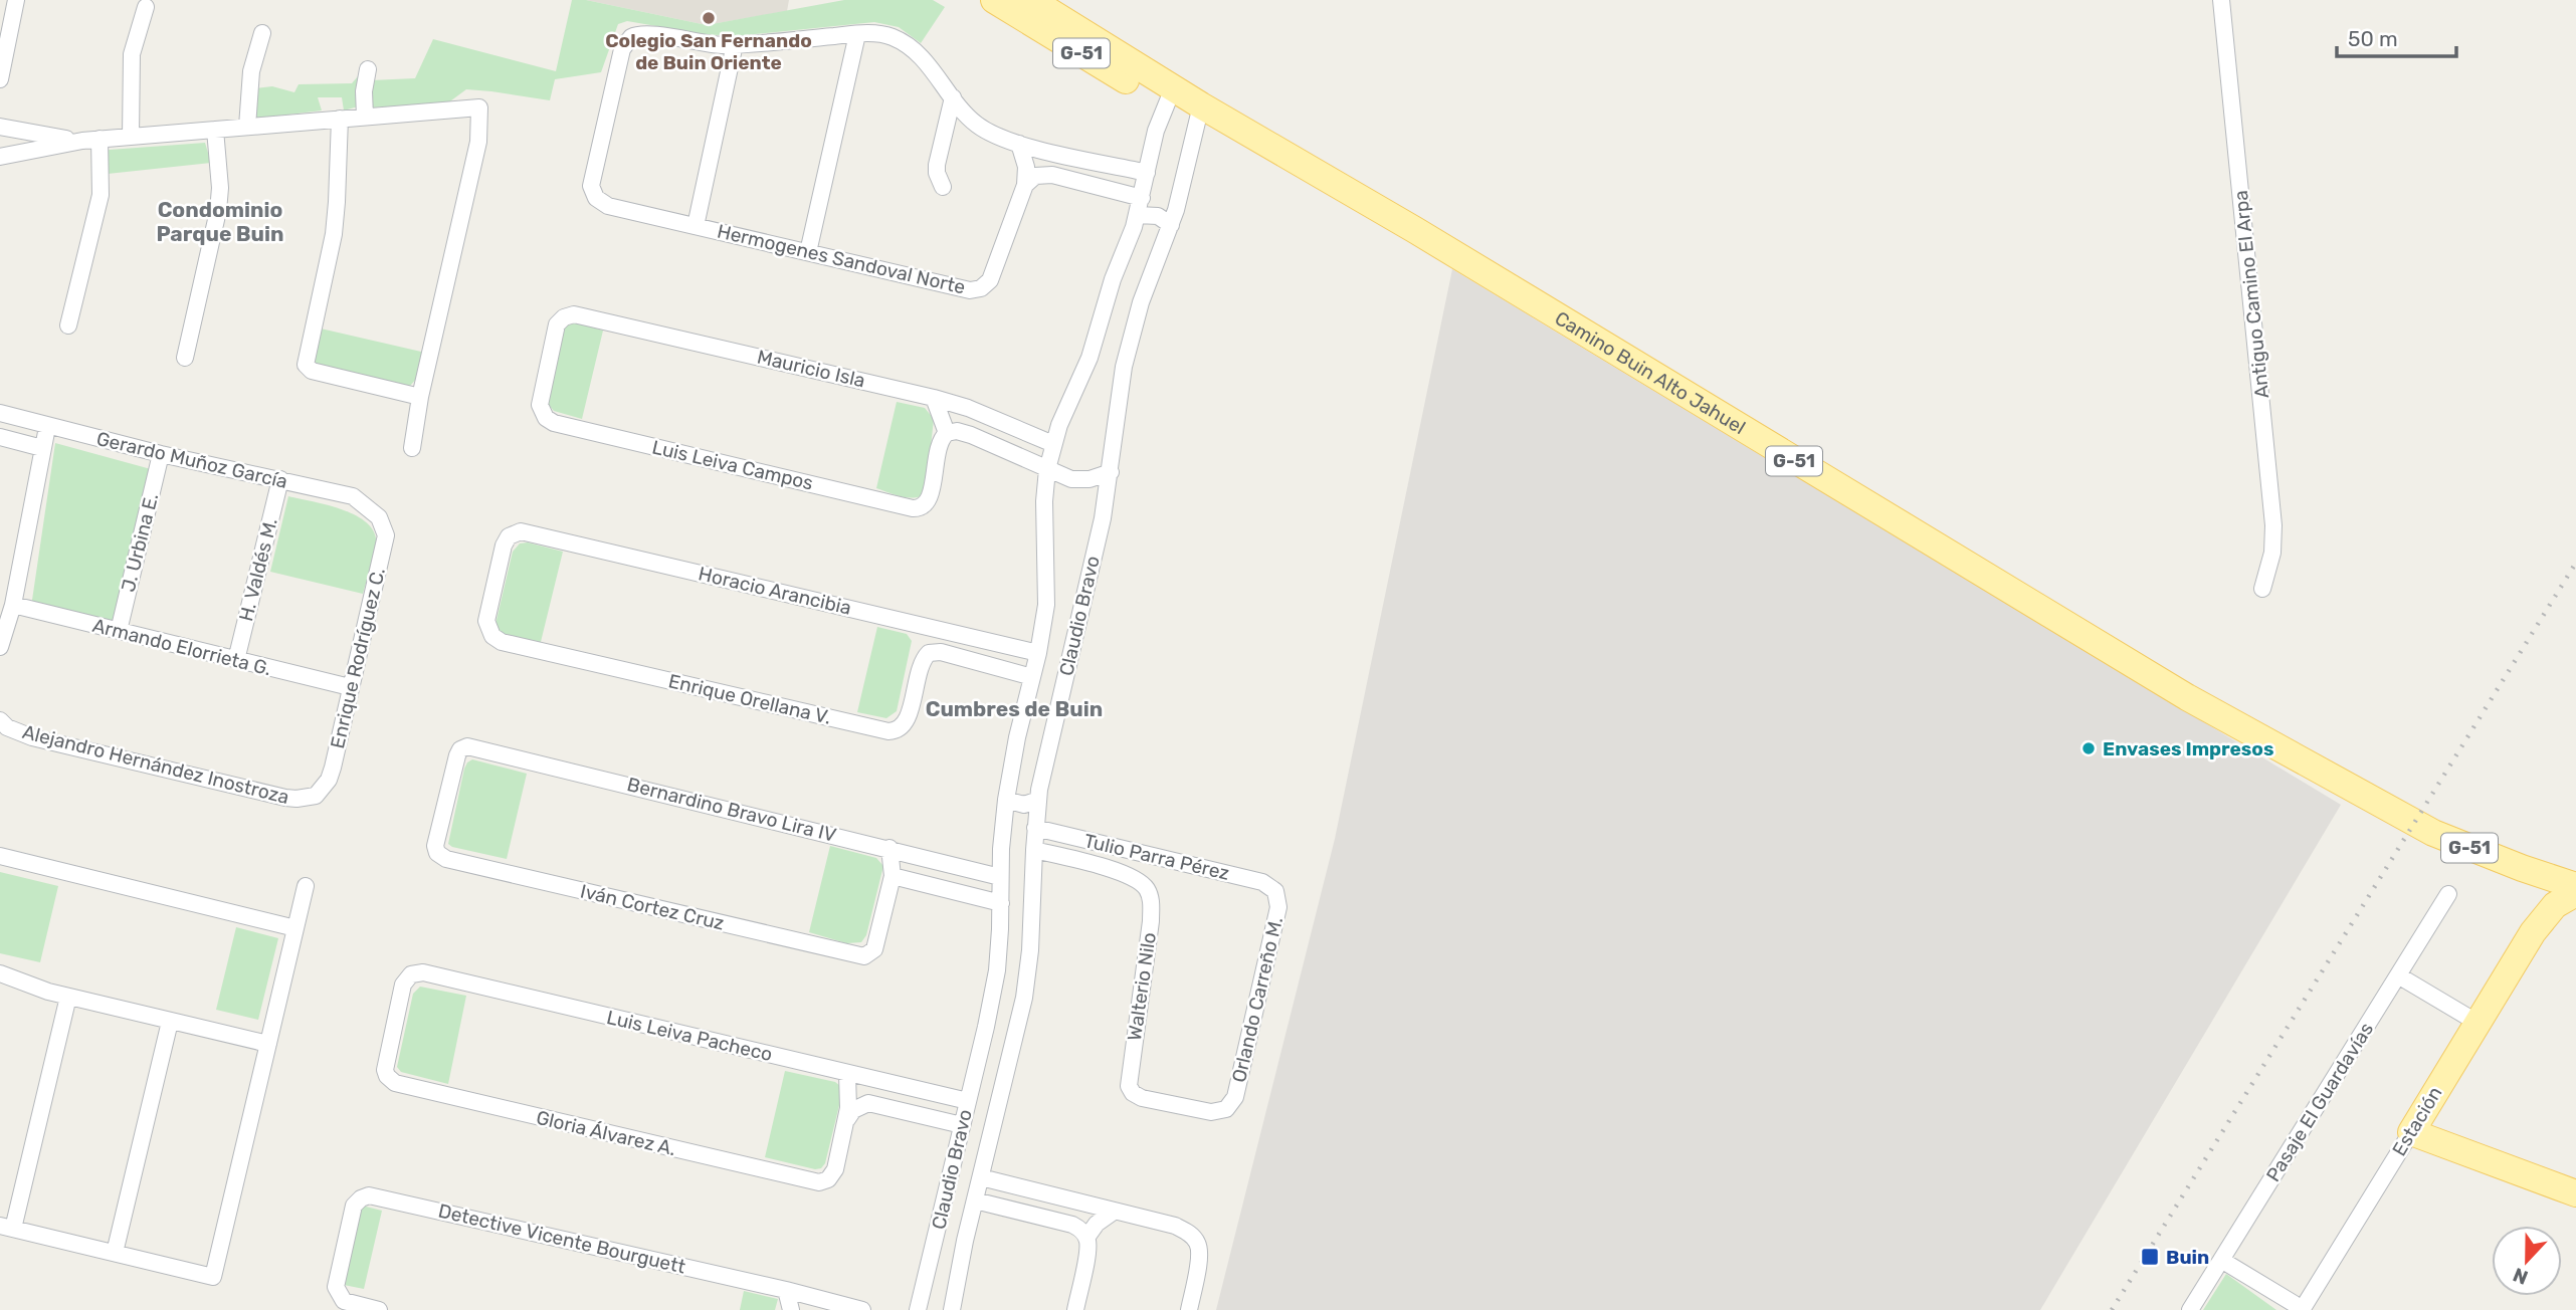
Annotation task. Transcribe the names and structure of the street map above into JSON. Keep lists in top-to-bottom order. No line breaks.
{"streets":{"main road":["G-51","Camino Buin Alto Jahuel","Estación"],"street":["Hermogenes Sandoval Norte","Antiguo Camino El Arpa","Mauricio Isla","Gerardo Muñoz García","Luis Leiva Campos","J. Urbina E.","H. Valdés M.","Horacio Arancibia","Claudio Bravo","Armando Elorrieta G.","Enrique Rodríguez C.","Enrique Orellana V.","Alejandro Hernández Inostroza","Bernardino Bravo Lira IV","Tulio Parra Pérez","Iván Cortez Cruz","Walterio Nilo","Orlando Carreño M.","Luis Leiva Pacheco","Pasaje El Guardavías","Gloria Álvarez A.","Detective Vicente Bourguett"]},"crossings":[["G-51","Camino Buin Alto Jahuel"],["G-51","Claudio Bravo"],["G-51","Estación"],["Mauricio Isla","Luis Leiva Campos"],["Mauricio Isla","Claudio Bravo"],["Camino Buin Alto Jahuel","Claudio Bravo"],["Camino Buin Alto Jahuel","Estación"],["Gerardo Muñoz García","J. Urbina E."],["Gerardo Muñoz García","H. Valdés M."],["Gerardo Muñoz García","Enrique Rodríguez C."],["J. Urbina E.","Armando Elorrieta G."],["H. Valdés M.","Armando Elorrieta G."],["Horacio Arancibia","Claudio Bravo"],["Horacio Arancibia","Enrique Orellana V."],["Claudio Bravo","Bernardino Bravo Lira IV"],["Claudio Bravo","Tulio Parra Pérez"],["Claudio Bravo","Luis Leiva Pacheco"],["Armando Elorrieta G.","Enrique Rodríguez C."],["Enrique Rodríguez C.","Alejandro Hernández Inostroza"],["Bernardino Bravo Lira IV","Iván Cortez Cruz"],["Tulio Parra Pérez","Orlando Carreño M."],["Walterio Nilo","Orlando Carreño M."],["Luis Leiva Pacheco","Gloria Álvarez A."]],"districts":["Condominio Parque Buin","Cumbres de Buin"],"places":{"other":["Colegio San Fernando de Buin Oriente","Envases Impresos"],"transit":["Buin"]},"scale_bar":"50 m","north":"bottom"}
